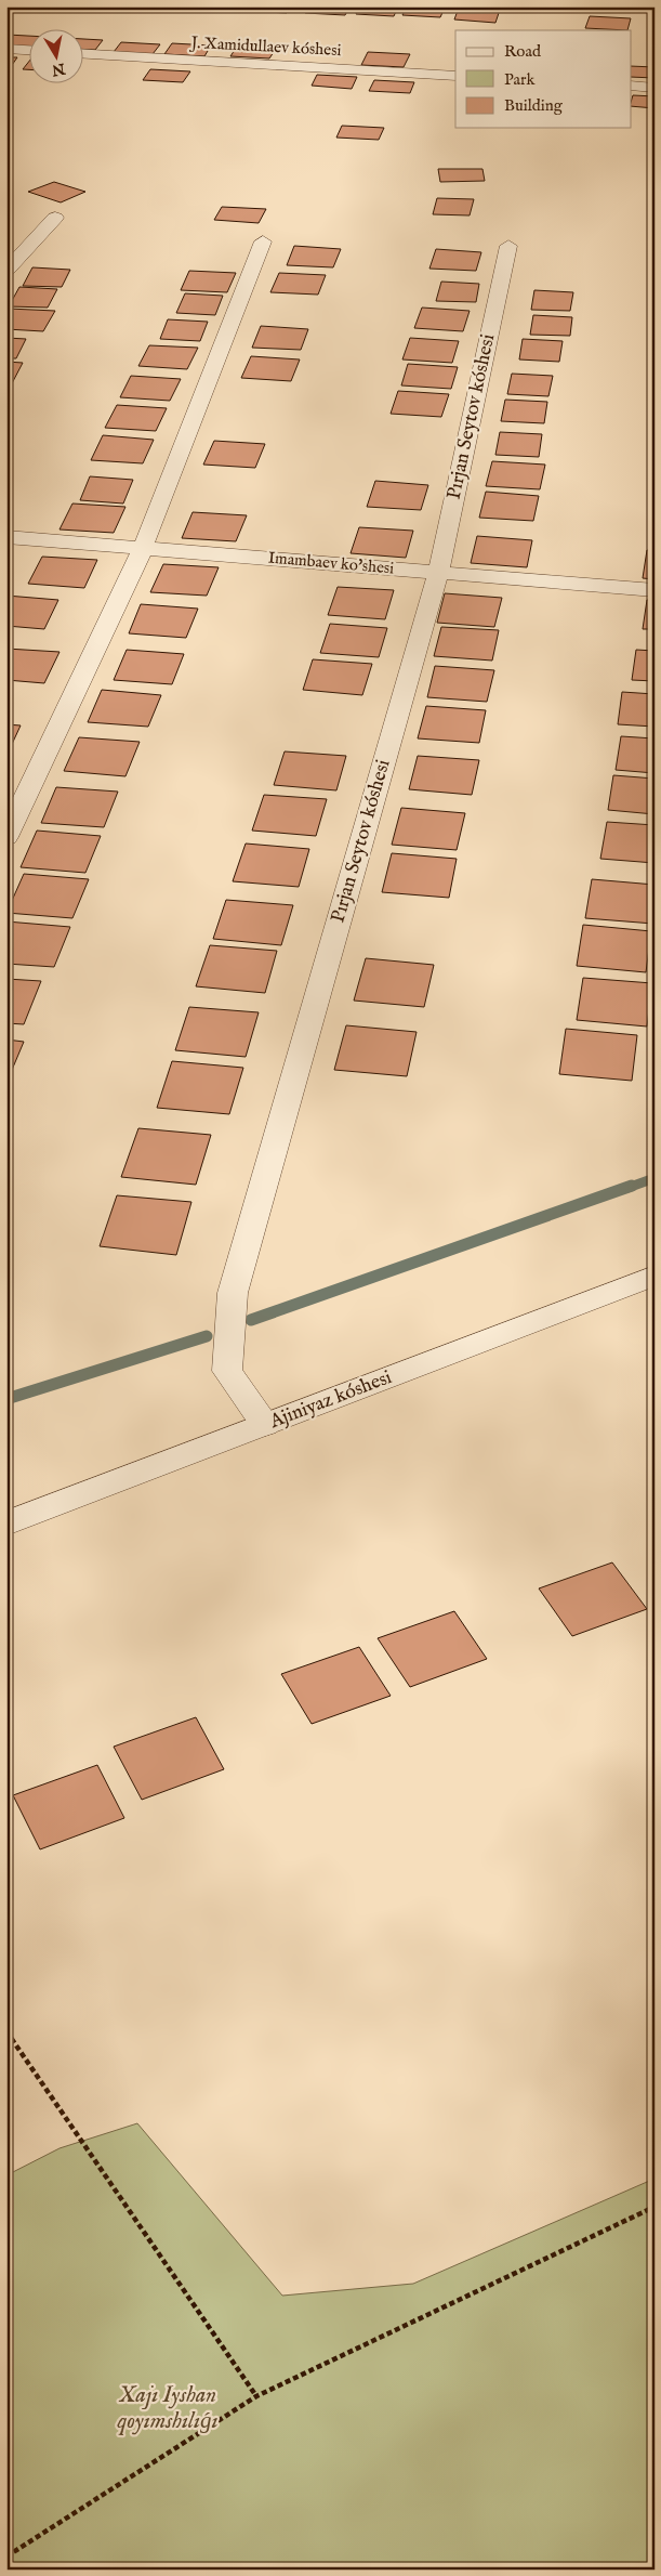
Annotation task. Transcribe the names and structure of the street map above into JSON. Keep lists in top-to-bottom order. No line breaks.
{"streets":{"street":["J. Xamidullaev kóshesi","Pırjan Seytov kóshesi","Imambaev ko'shesi","Ajiniyaz kóshesi"]},"crossings":[["Pırjan Seytov kóshesi","Imambaev ko'shesi"],["Pırjan Seytov kóshesi","Ajiniyaz kóshesi"]],"parks":["Xajı Iyshan qoyımshılıǵı"],"legend":["Road","Park","Building"],"north":"bottom"}
